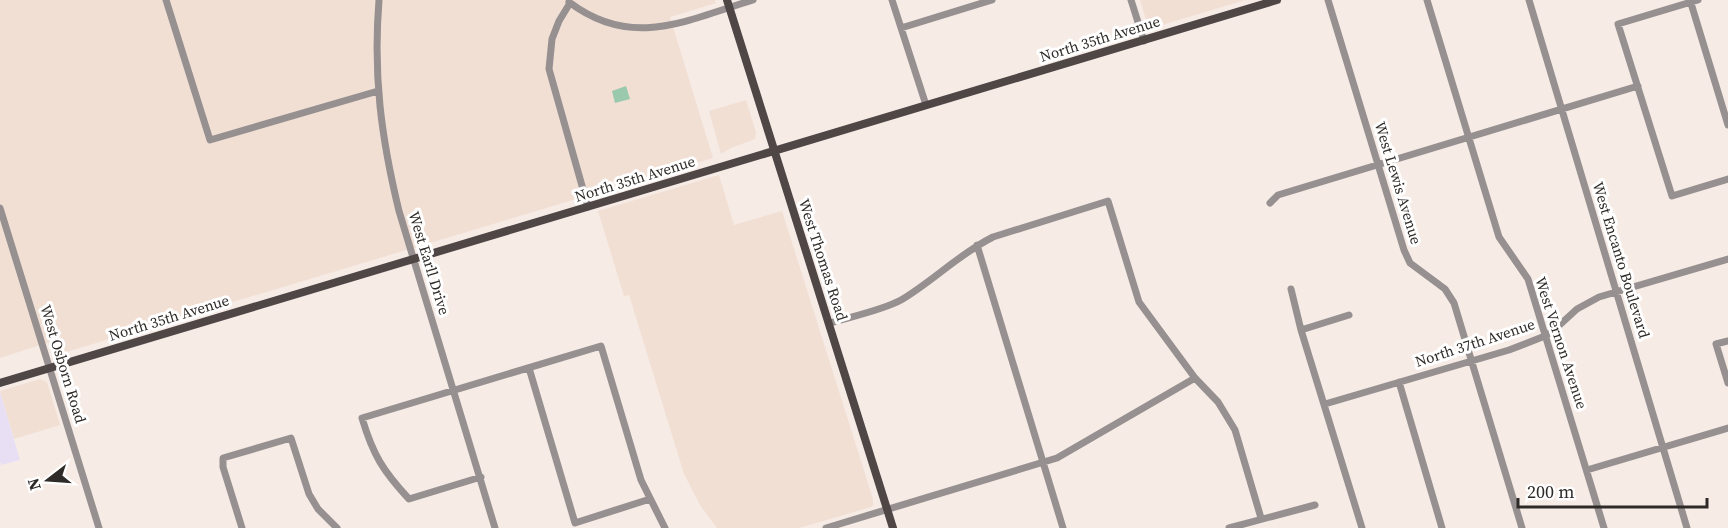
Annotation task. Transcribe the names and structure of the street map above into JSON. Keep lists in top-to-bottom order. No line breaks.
{"streets":{"main road":["North 35th Avenue","West Thomas Road"],"street":["West Lewis Avenue","West Encanto Boulevard","West Earll Drive","North 37th Avenue","West Vernon Avenue","West Osborn Road"]},"crossings":[["North 35th Avenue","West Thomas Road"],["North 35th Avenue","West Earll Drive"],["North 35th Avenue","West Osborn Road"],["West Lewis Avenue","North 37th Avenue"],["West Encanto Boulevard","North 37th Avenue"],["North 37th Avenue","West Vernon Avenue"]],"scale_bar":"200 m","north":"left"}
